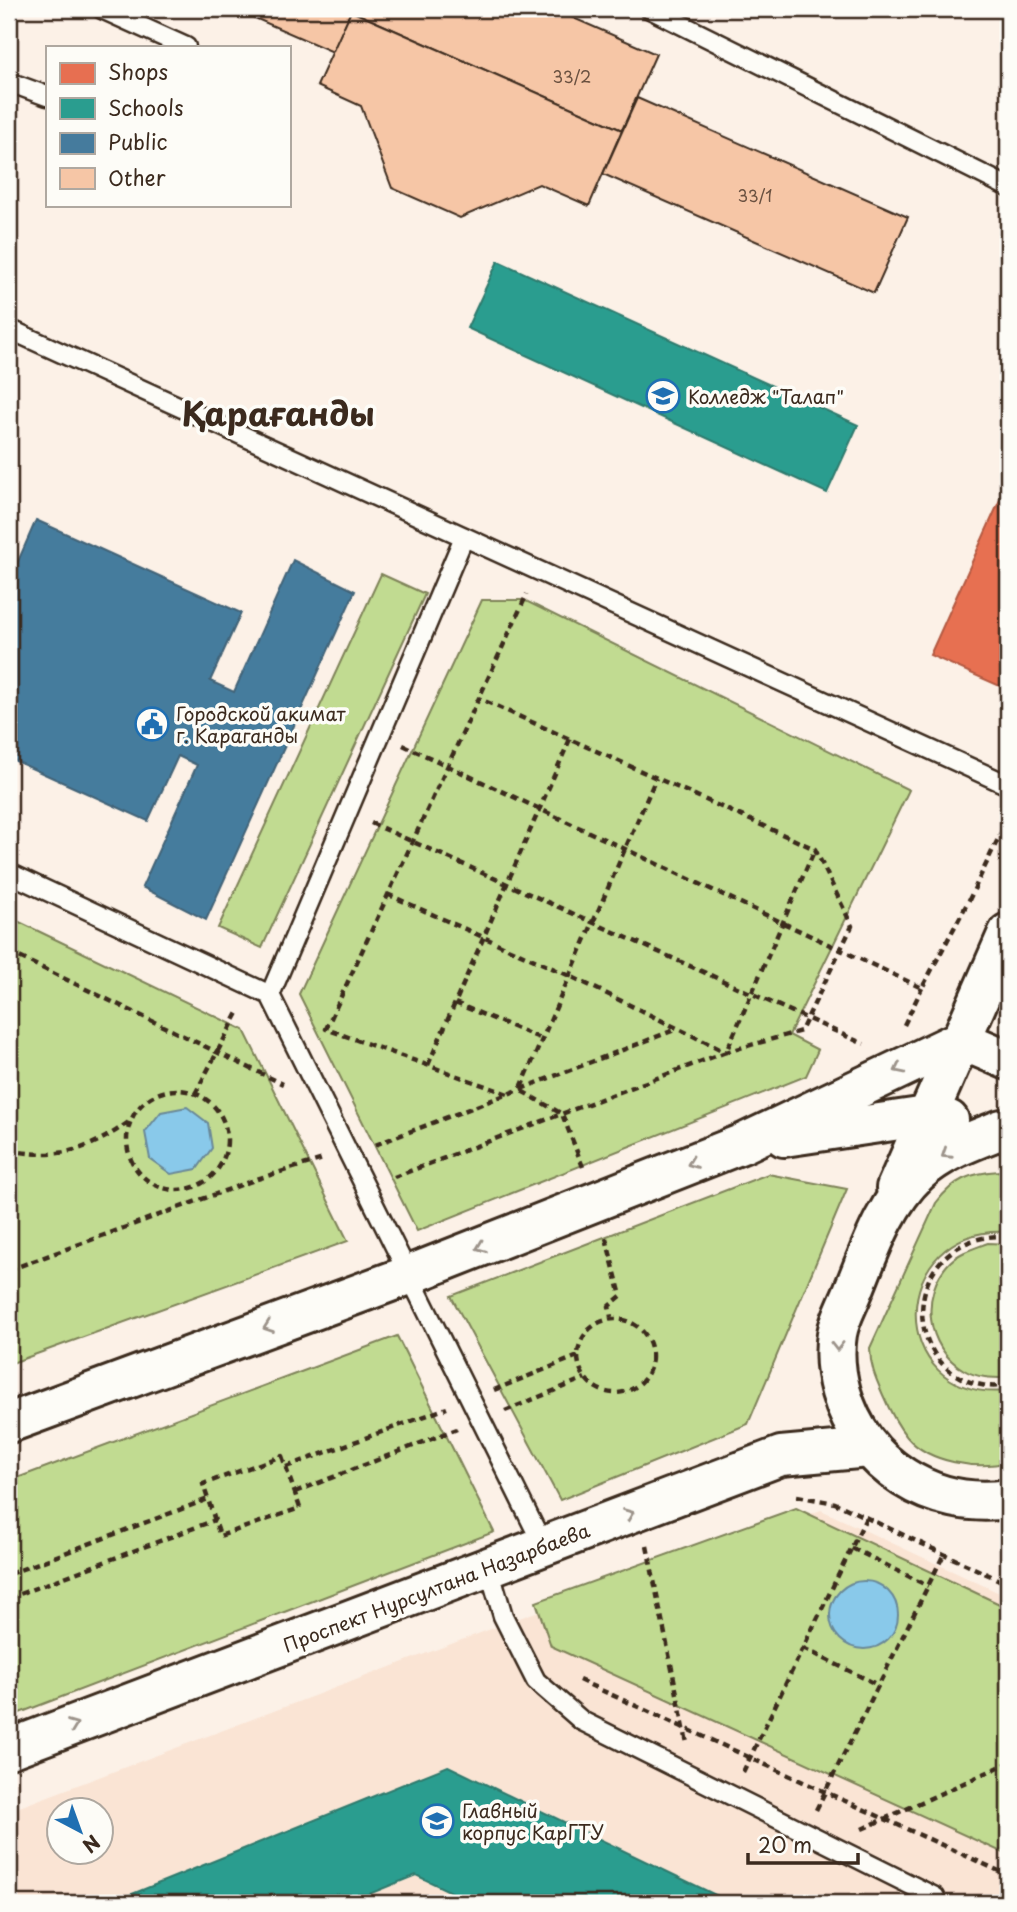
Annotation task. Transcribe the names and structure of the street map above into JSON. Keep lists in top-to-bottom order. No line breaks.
{"streets":{"main road":["Проспект Нурсултана Назарбаева"]},"districts":["Қарағанды"],"places":{"school or university":["Колледж \"Талап\"","Главный корпус КарГТУ"],"public building":["Городской акимат г. Караганды"]},"house_numbers":["33/2","33/1"],"legend":["Shops","Schools","Public","Other"],"scale_bar":"20 m","north":"bottom right"}
